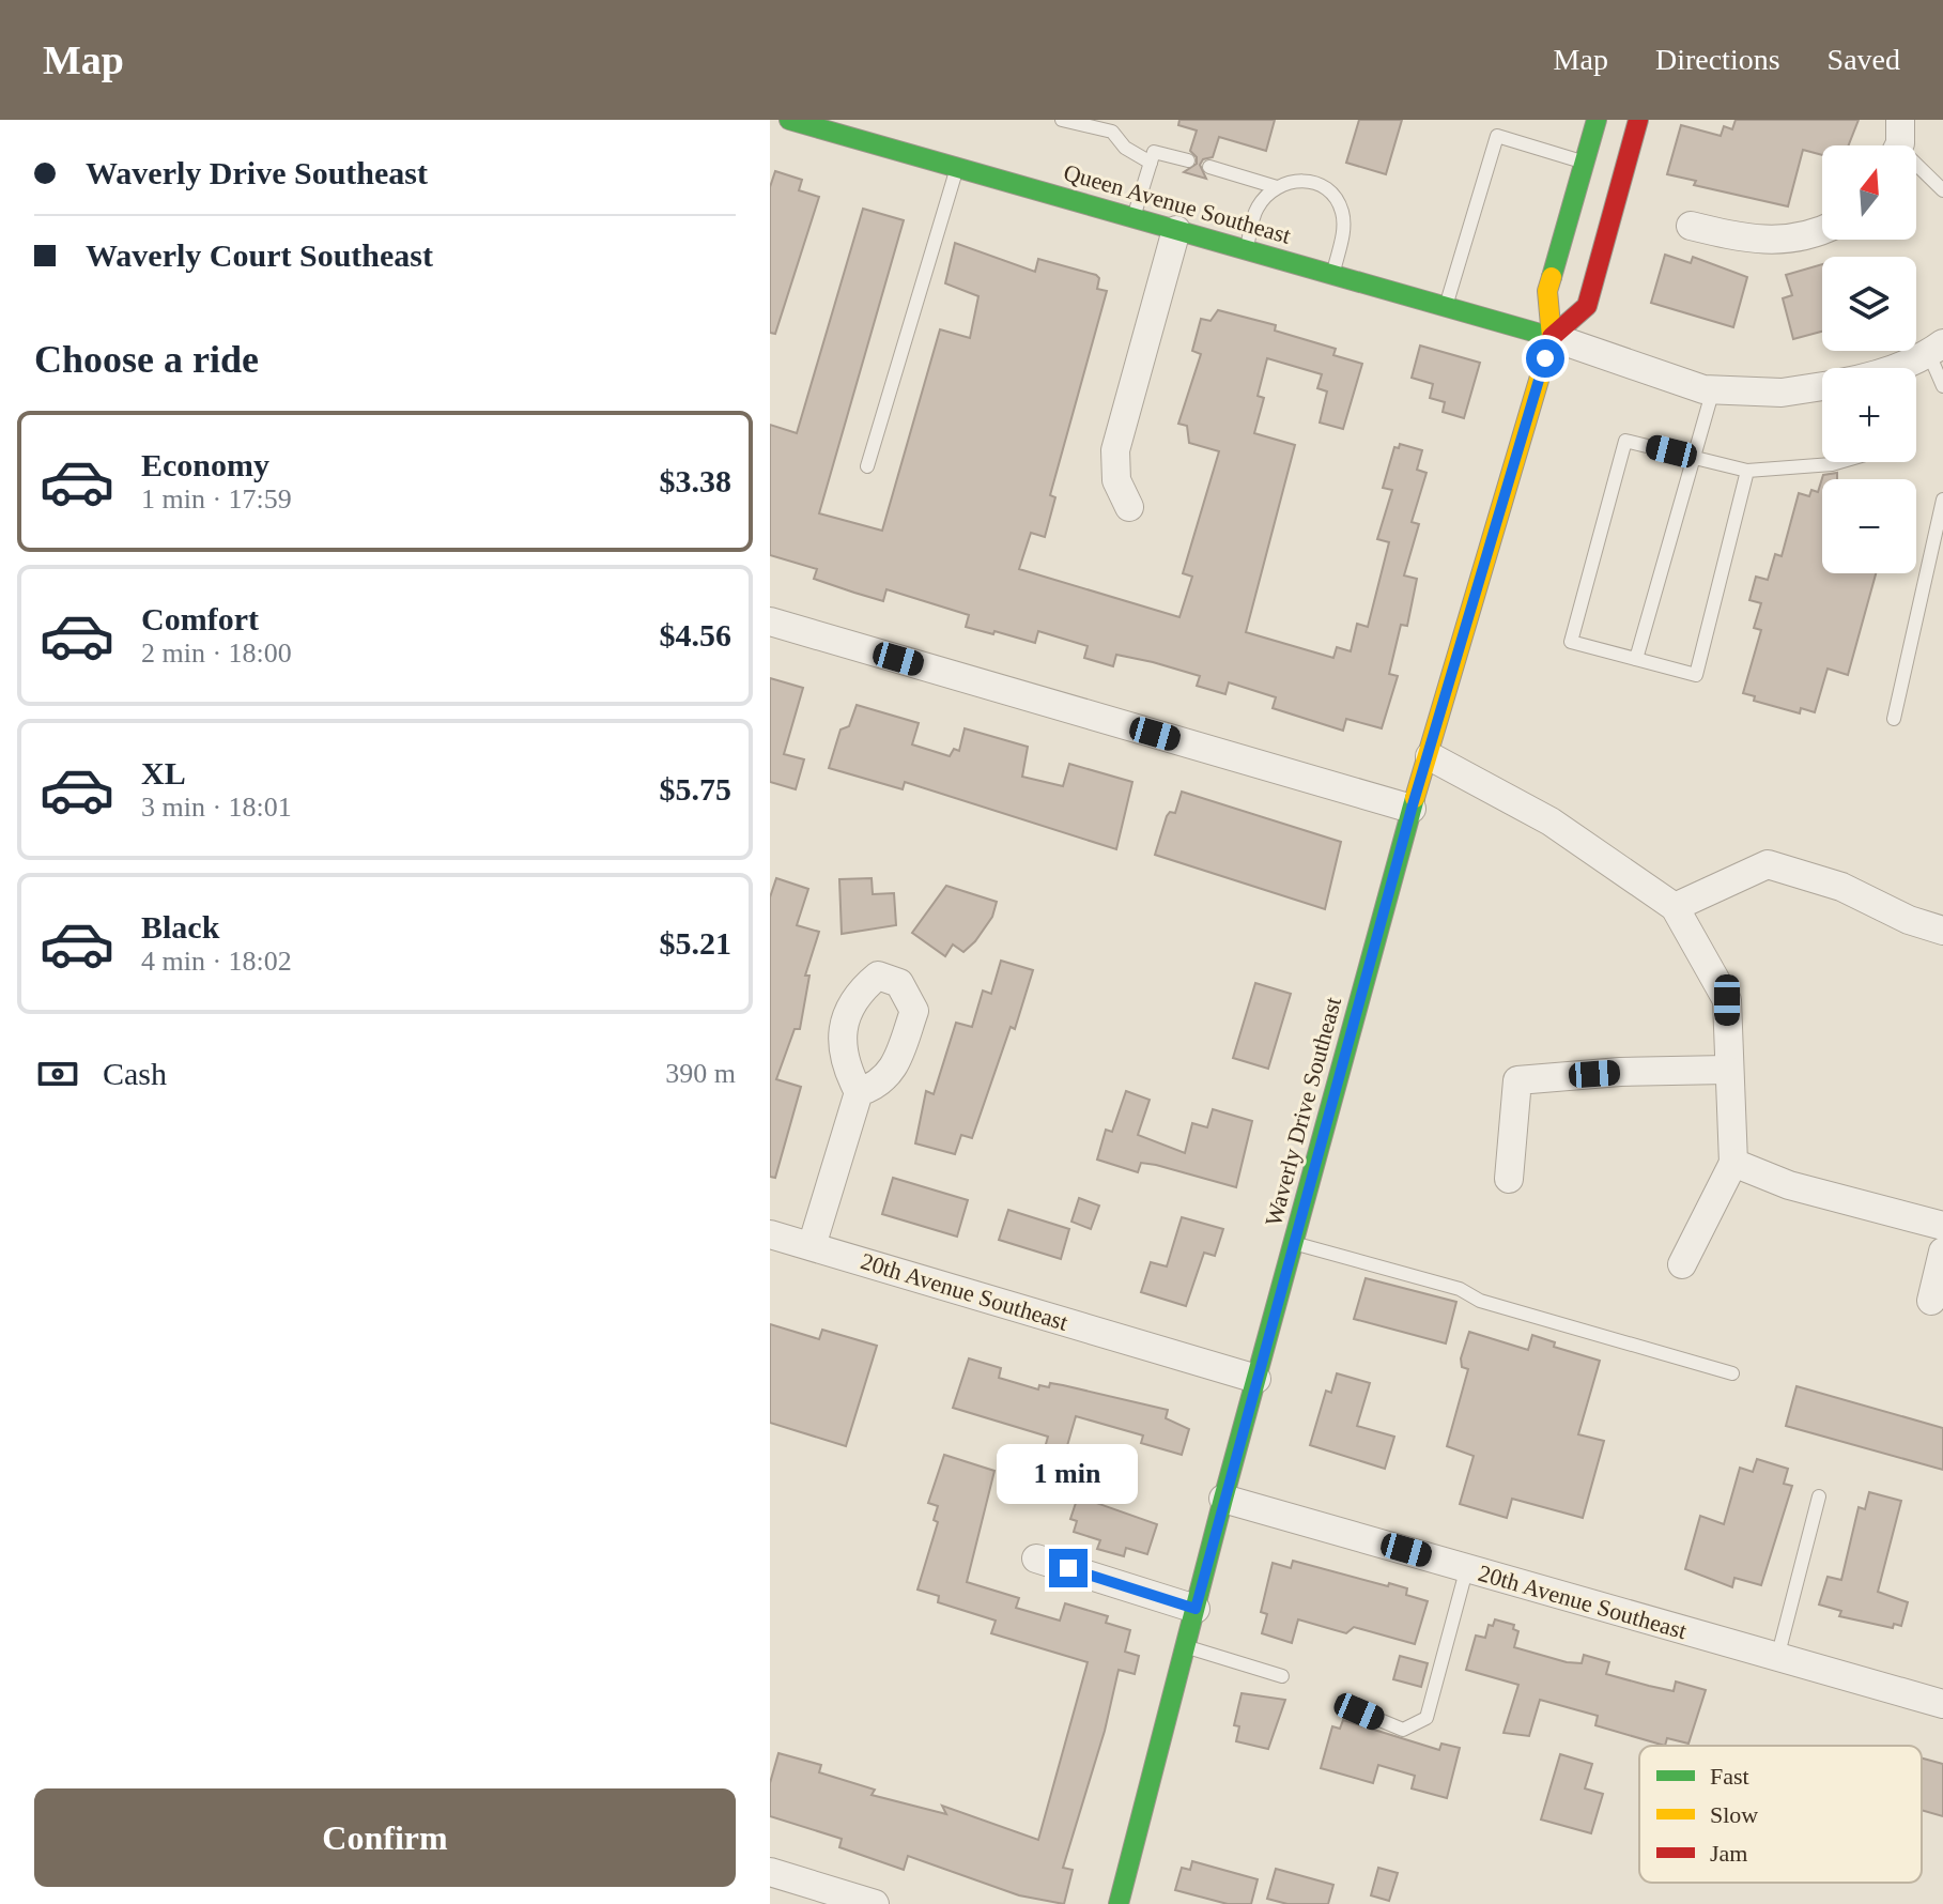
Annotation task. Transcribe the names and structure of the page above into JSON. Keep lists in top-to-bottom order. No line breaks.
{"streets":{"main road":["Queen Avenue Southeast","Waverly Drive Southeast"],"street":["20th Avenue Southeast"]},"crossings":[["Queen Avenue Southeast","Waverly Drive Southeast"],["Waverly Drive Southeast","20th Avenue Southeast"]],"legend":["Fast","Slow","Jam"],"north":"top","page":{"header":"Map","nav":["Map","Directions","Saved"],"banner":["Waverly Drive Southeast","Waverly Court Southeast"],"map_buttons":["+","−"],"heading":"Choose a ride","list":[{"name":"Economy","note":"1 min · 17:59","value":"$3.38"},{"name":"Comfort","note":"2 min · 18:00","value":"$4.56"},{"name":"XL","note":"3 min · 18:01","value":"$5.75"},{"name":"Black","note":"4 min · 18:02","value":"$5.21"}],"pay":["Cash","390 m"],"bubble":"1 min","buttons":"Confirm"}}
